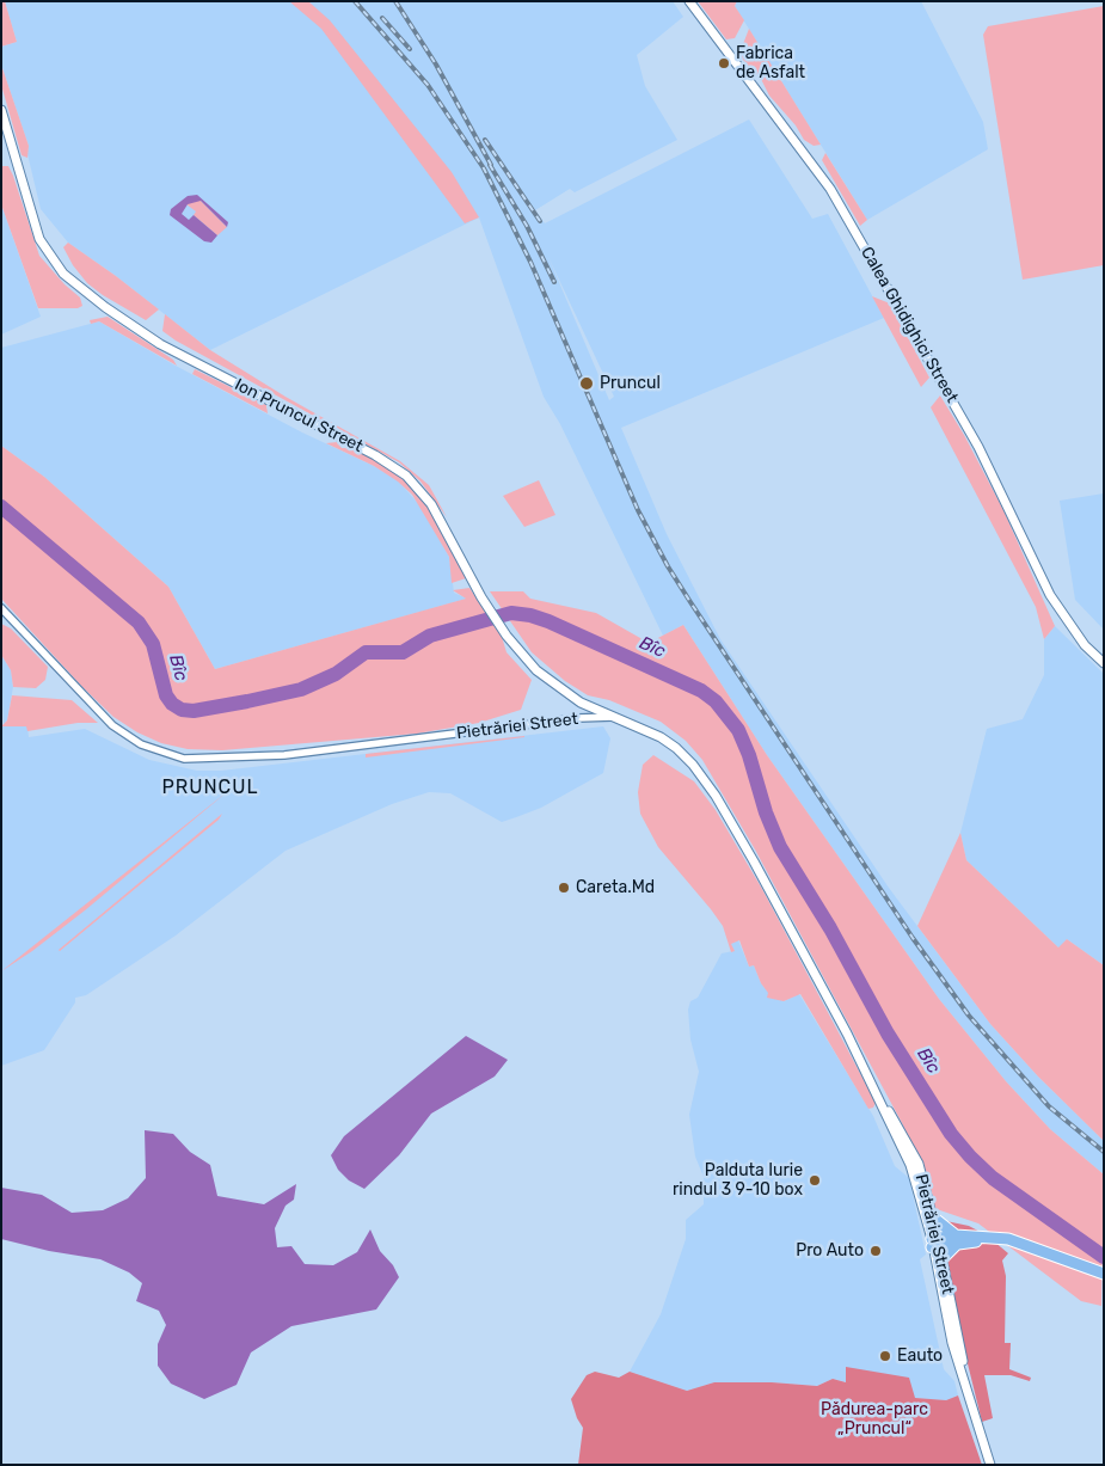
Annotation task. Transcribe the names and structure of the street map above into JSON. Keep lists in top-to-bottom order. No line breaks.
{"streets":{"street":["Calea Ghidighici Street","Ion Pruncul Street","Pietrăriei Street"]},"crossings":[["Ion Pruncul Street","Pietrăriei Street"]],"districts":["PRUNCUL"],"water":["Bîc"],"parks":["Pădurea-parc „Pruncul“"],"places":["Fabrica de Asfalt","Pruncul","Careta.Md","Palduta Iurie rindul 3 9-10 box","Pro Auto","Eauto"]}
